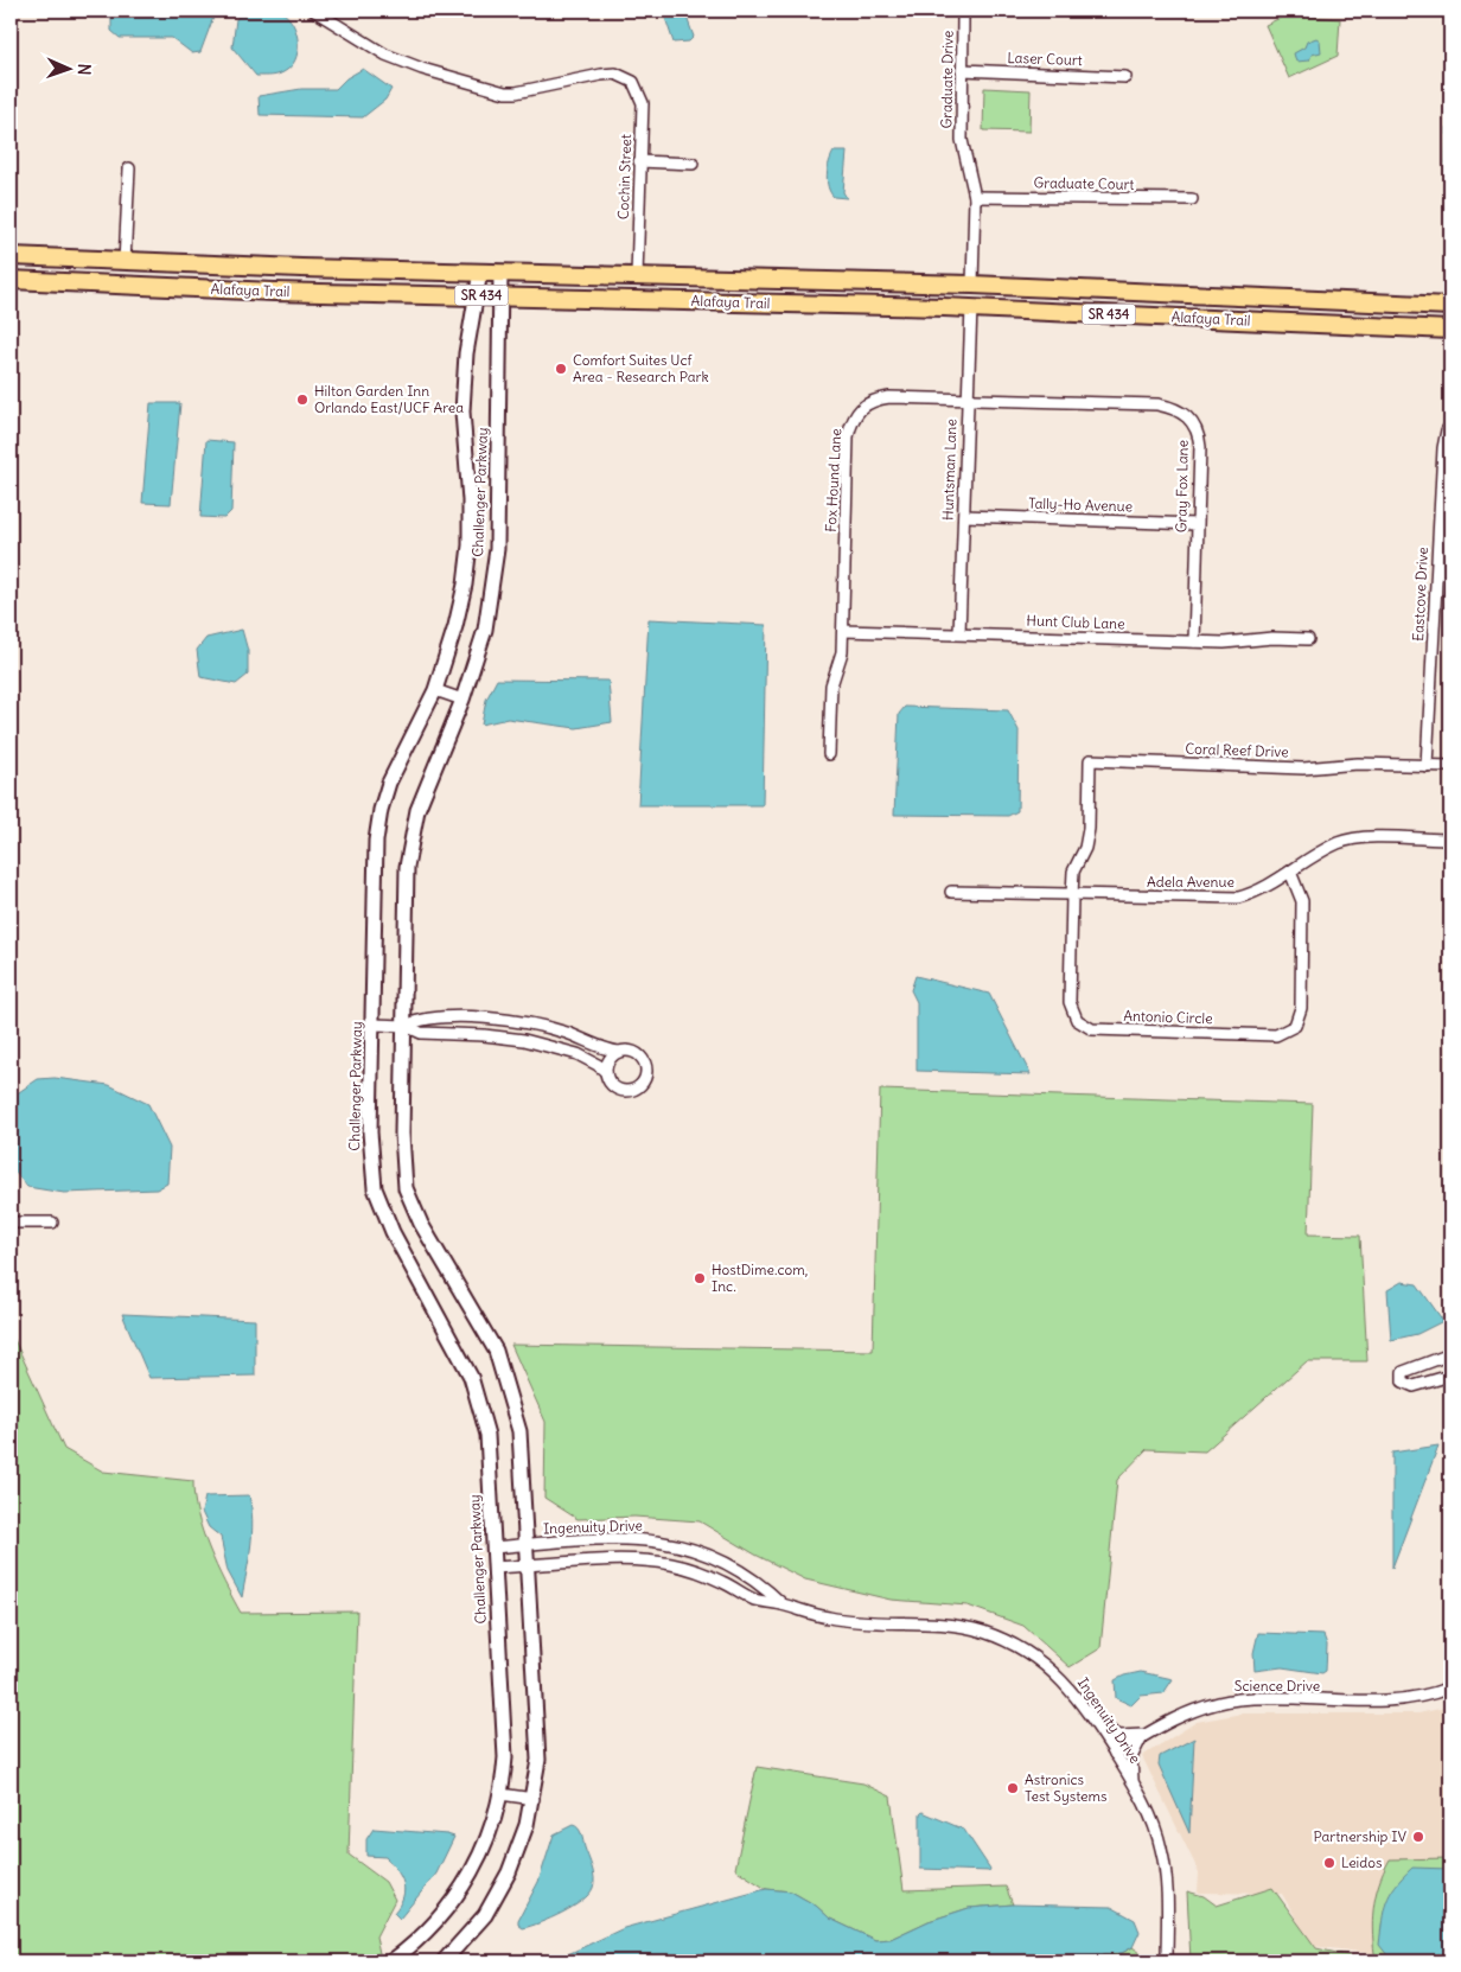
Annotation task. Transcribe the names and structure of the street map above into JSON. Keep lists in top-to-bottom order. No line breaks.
{"streets":{"main road":["Alafaya Trail","SR 434","Challenger Parkway"],"street":["Laser Court","Graduate Drive","Cochin Street","Graduate Court","Huntsman Lane","Fox Hound Lane","Gray Fox Lane","Tally-Ho Avenue","Eastcove Drive","Hunt Club Lane","Coral Reef Drive","Adela Avenue","Antonio Circle","Ingenuity Drive","Science Drive"]},"crossings":[["Laser Court","Graduate Drive"],["Graduate Drive","Graduate Court"],["Graduate Drive","Alafaya Trail"],["Cochin Street","Alafaya Trail"],["Alafaya Trail","Huntsman Lane"],["Alafaya Trail","Challenger Parkway"],["Huntsman Lane","Fox Hound Lane"],["Huntsman Lane","Gray Fox Lane"],["Huntsman Lane","Tally-Ho Avenue"],["Huntsman Lane","Hunt Club Lane"],["Fox Hound Lane","Gray Fox Lane"],["Fox Hound Lane","Hunt Club Lane"],["Gray Fox Lane","Tally-Ho Avenue"],["Gray Fox Lane","Hunt Club Lane"],["Challenger Parkway","Ingenuity Drive"],["Eastcove Drive","Coral Reef Drive"],["Coral Reef Drive","Antonio Circle"],["Adela Avenue","Antonio Circle"],["Ingenuity Drive","Science Drive"]],"places":["Comfort Suites Ucf Area - Research Park","Hilton Garden Inn Orlando East/UCF Area","HostDime.com, Inc.","Astronics Test Systems","Partnership IV","Leidos"],"north":"right"}
